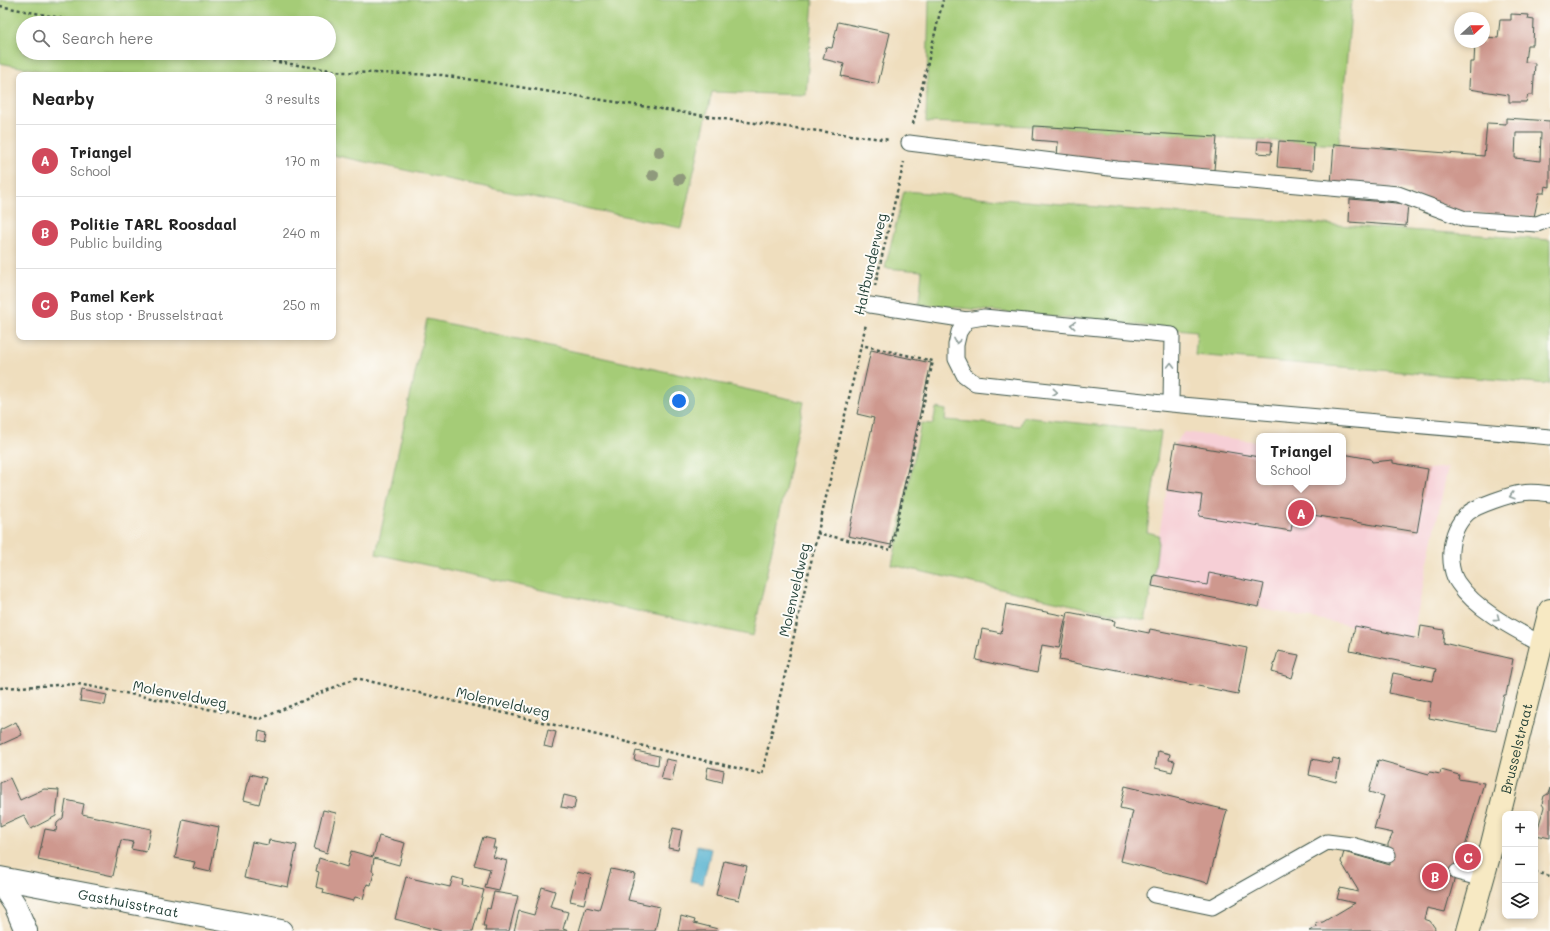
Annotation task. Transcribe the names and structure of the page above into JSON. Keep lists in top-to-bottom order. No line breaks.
{"streets":{"main road":["Brusselstraat"],"street":["Gasthuisstraat"],"path":["Halfbunderweg","Molenveldweg"]},"crossings":[["Halfbunderweg","Molenveldweg"]],"north":"right","page":{"search":"Search here","heading":["Nearby","3 results"],"list":[{"mark":"A","name":"Triangel","note":"School","value":"170 m"},{"mark":"B","name":"Politie TARL Roosdaal","note":"Public building","value":"240 m"},{"mark":"C","name":"Pamel Kerk","note":"Bus stop · Brusselstraat","value":"250 m"}],"popup":["Triangel","School"],"pins":["A","C","B"],"map_buttons":["+","−"]}}
